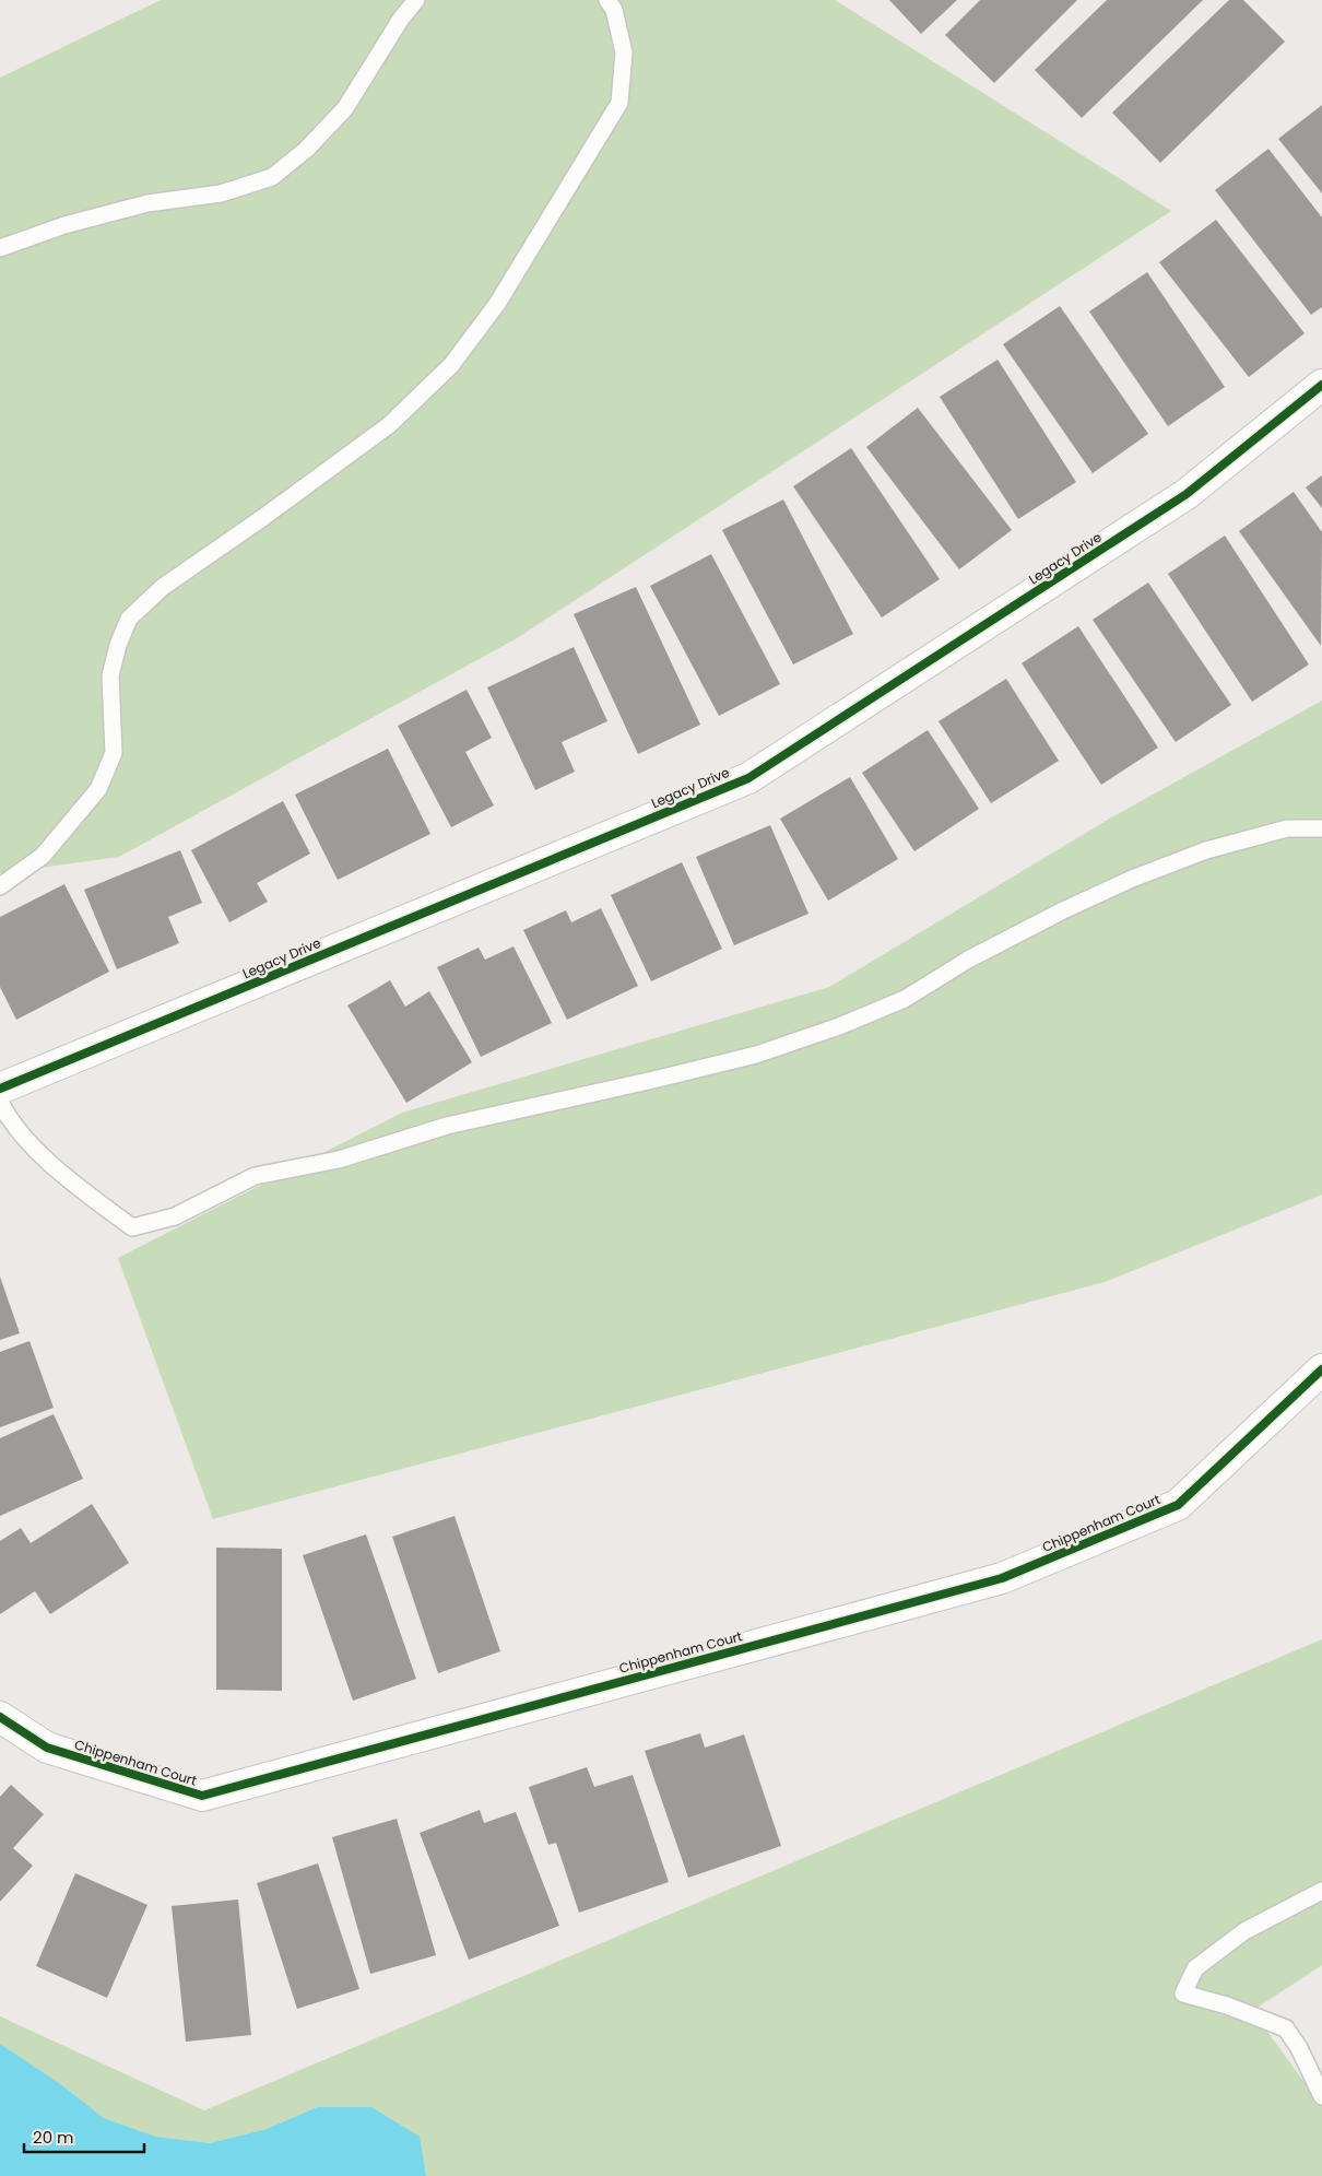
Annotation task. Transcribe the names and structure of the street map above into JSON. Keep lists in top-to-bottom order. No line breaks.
{"streets":{"street":["Legacy Drive","Chippenham Court"]},"scale_bar":"20 m"}
